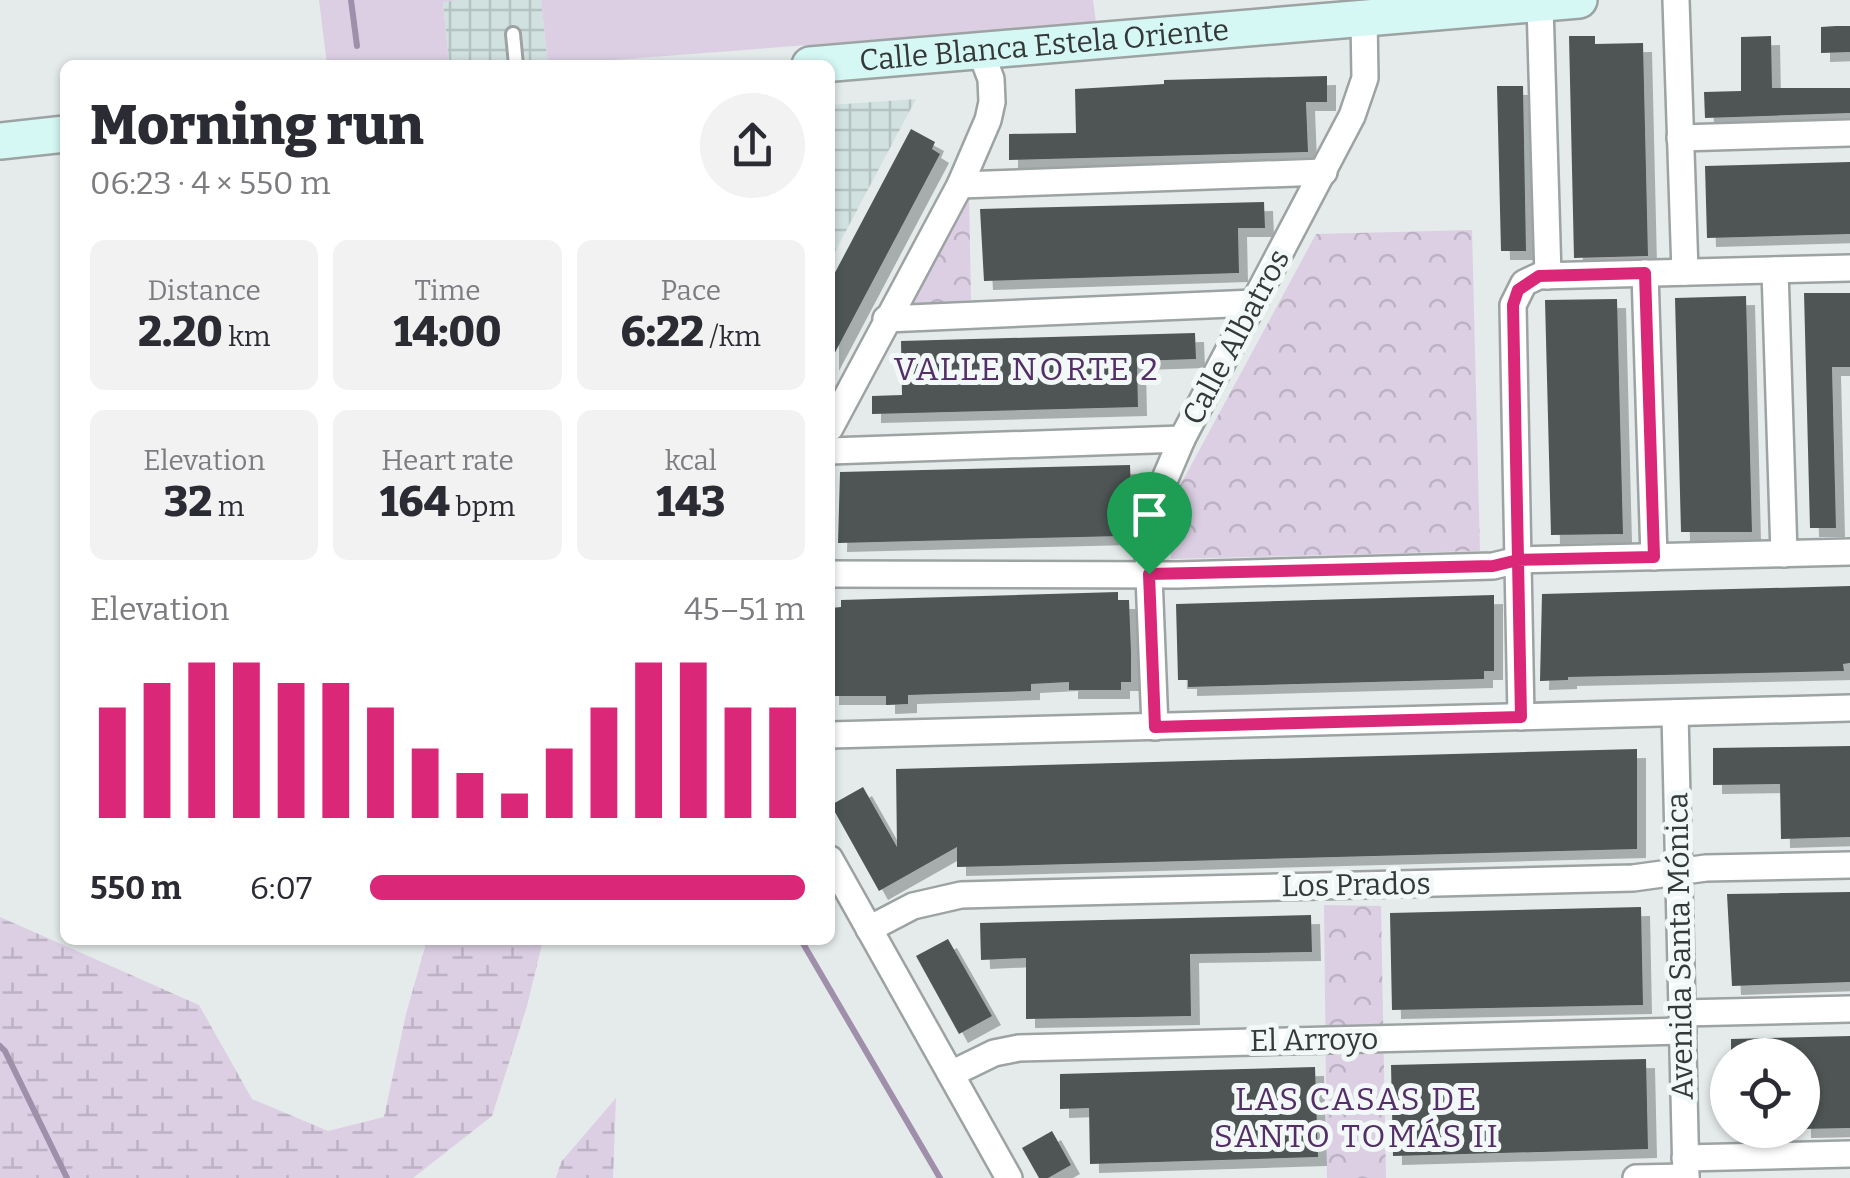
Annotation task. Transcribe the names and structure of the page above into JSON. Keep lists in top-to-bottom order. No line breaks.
{"streets":{"street":["Calle Blanca Estela Oriente","Calle Albatros","Los Prados","Avenida Santa Mónica","El Arroyo"]},"crossings":[["Calle Blanca Estela Oriente","Calle Albatros"],["Los Prados","Avenida Santa Mónica"],["Avenida Santa Mónica","El Arroyo"]],"districts":["VALLE NORTE 2","LAS CASAS DE SANTO TOMÁS II"],"page":{"heading":["Morning run","06:23 · 4 × 550 m"],"stats":[["Distance","2.20 km"],["Time","14:00"],["Pace","6:22 /km"],["Elevation","32 m"],["Heart rate","164 bpm"],["kcal","143"]],"chart":["Elevation","45–51 m"],"list":[{"name":"550 m","note":"6:07"}]}}
